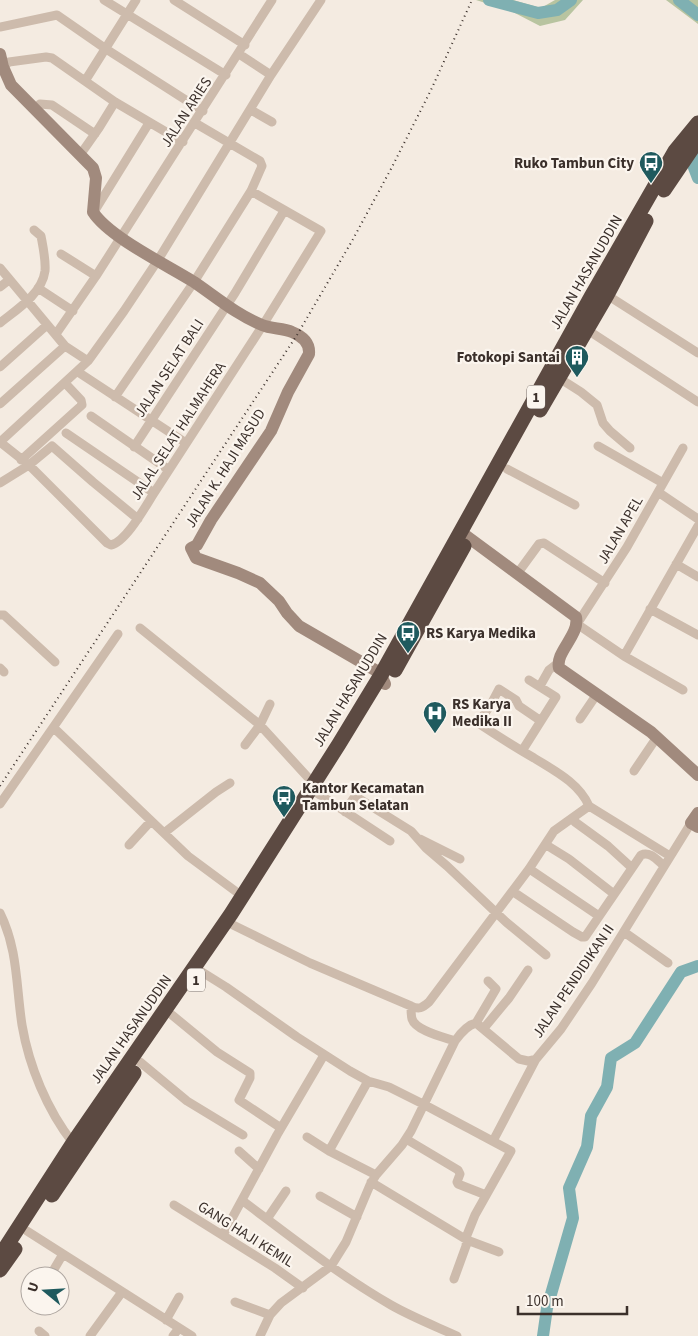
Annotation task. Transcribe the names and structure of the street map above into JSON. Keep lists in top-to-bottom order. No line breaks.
{"streets":{"highway":["JALAN HASANUDDIN","1"],"street":["JALAN ARIES","JALAN SELAT BALI","JALAL SELAT HALMAHERA","JALAN K. HAJI MASUD","JALAN APEL","JALAN PENDIDIKAN II","GANG HAJI KEMIL"]},"crossings":[["JALAN ARIES","JALAN K. HAJI MASUD"],["JALAN HASANUDDIN","JALAN K. HAJI MASUD"],["JALAN SELAT BALI","JALAL SELAT HALMAHERA"],["JALAN SELAT BALI","JALAN K. HAJI MASUD"],["JALAL SELAT HALMAHERA","JALAN K. HAJI MASUD"]],"places":{"bus stop":["Ruko Tambun City","RS Karya Medika","Kantor Kecamatan Tambun Selatan"],"building":["Fotokopi Santai"],"hospital":["RS Karya Medika II"]},"scale_bar":"100 m","north":"left"}
